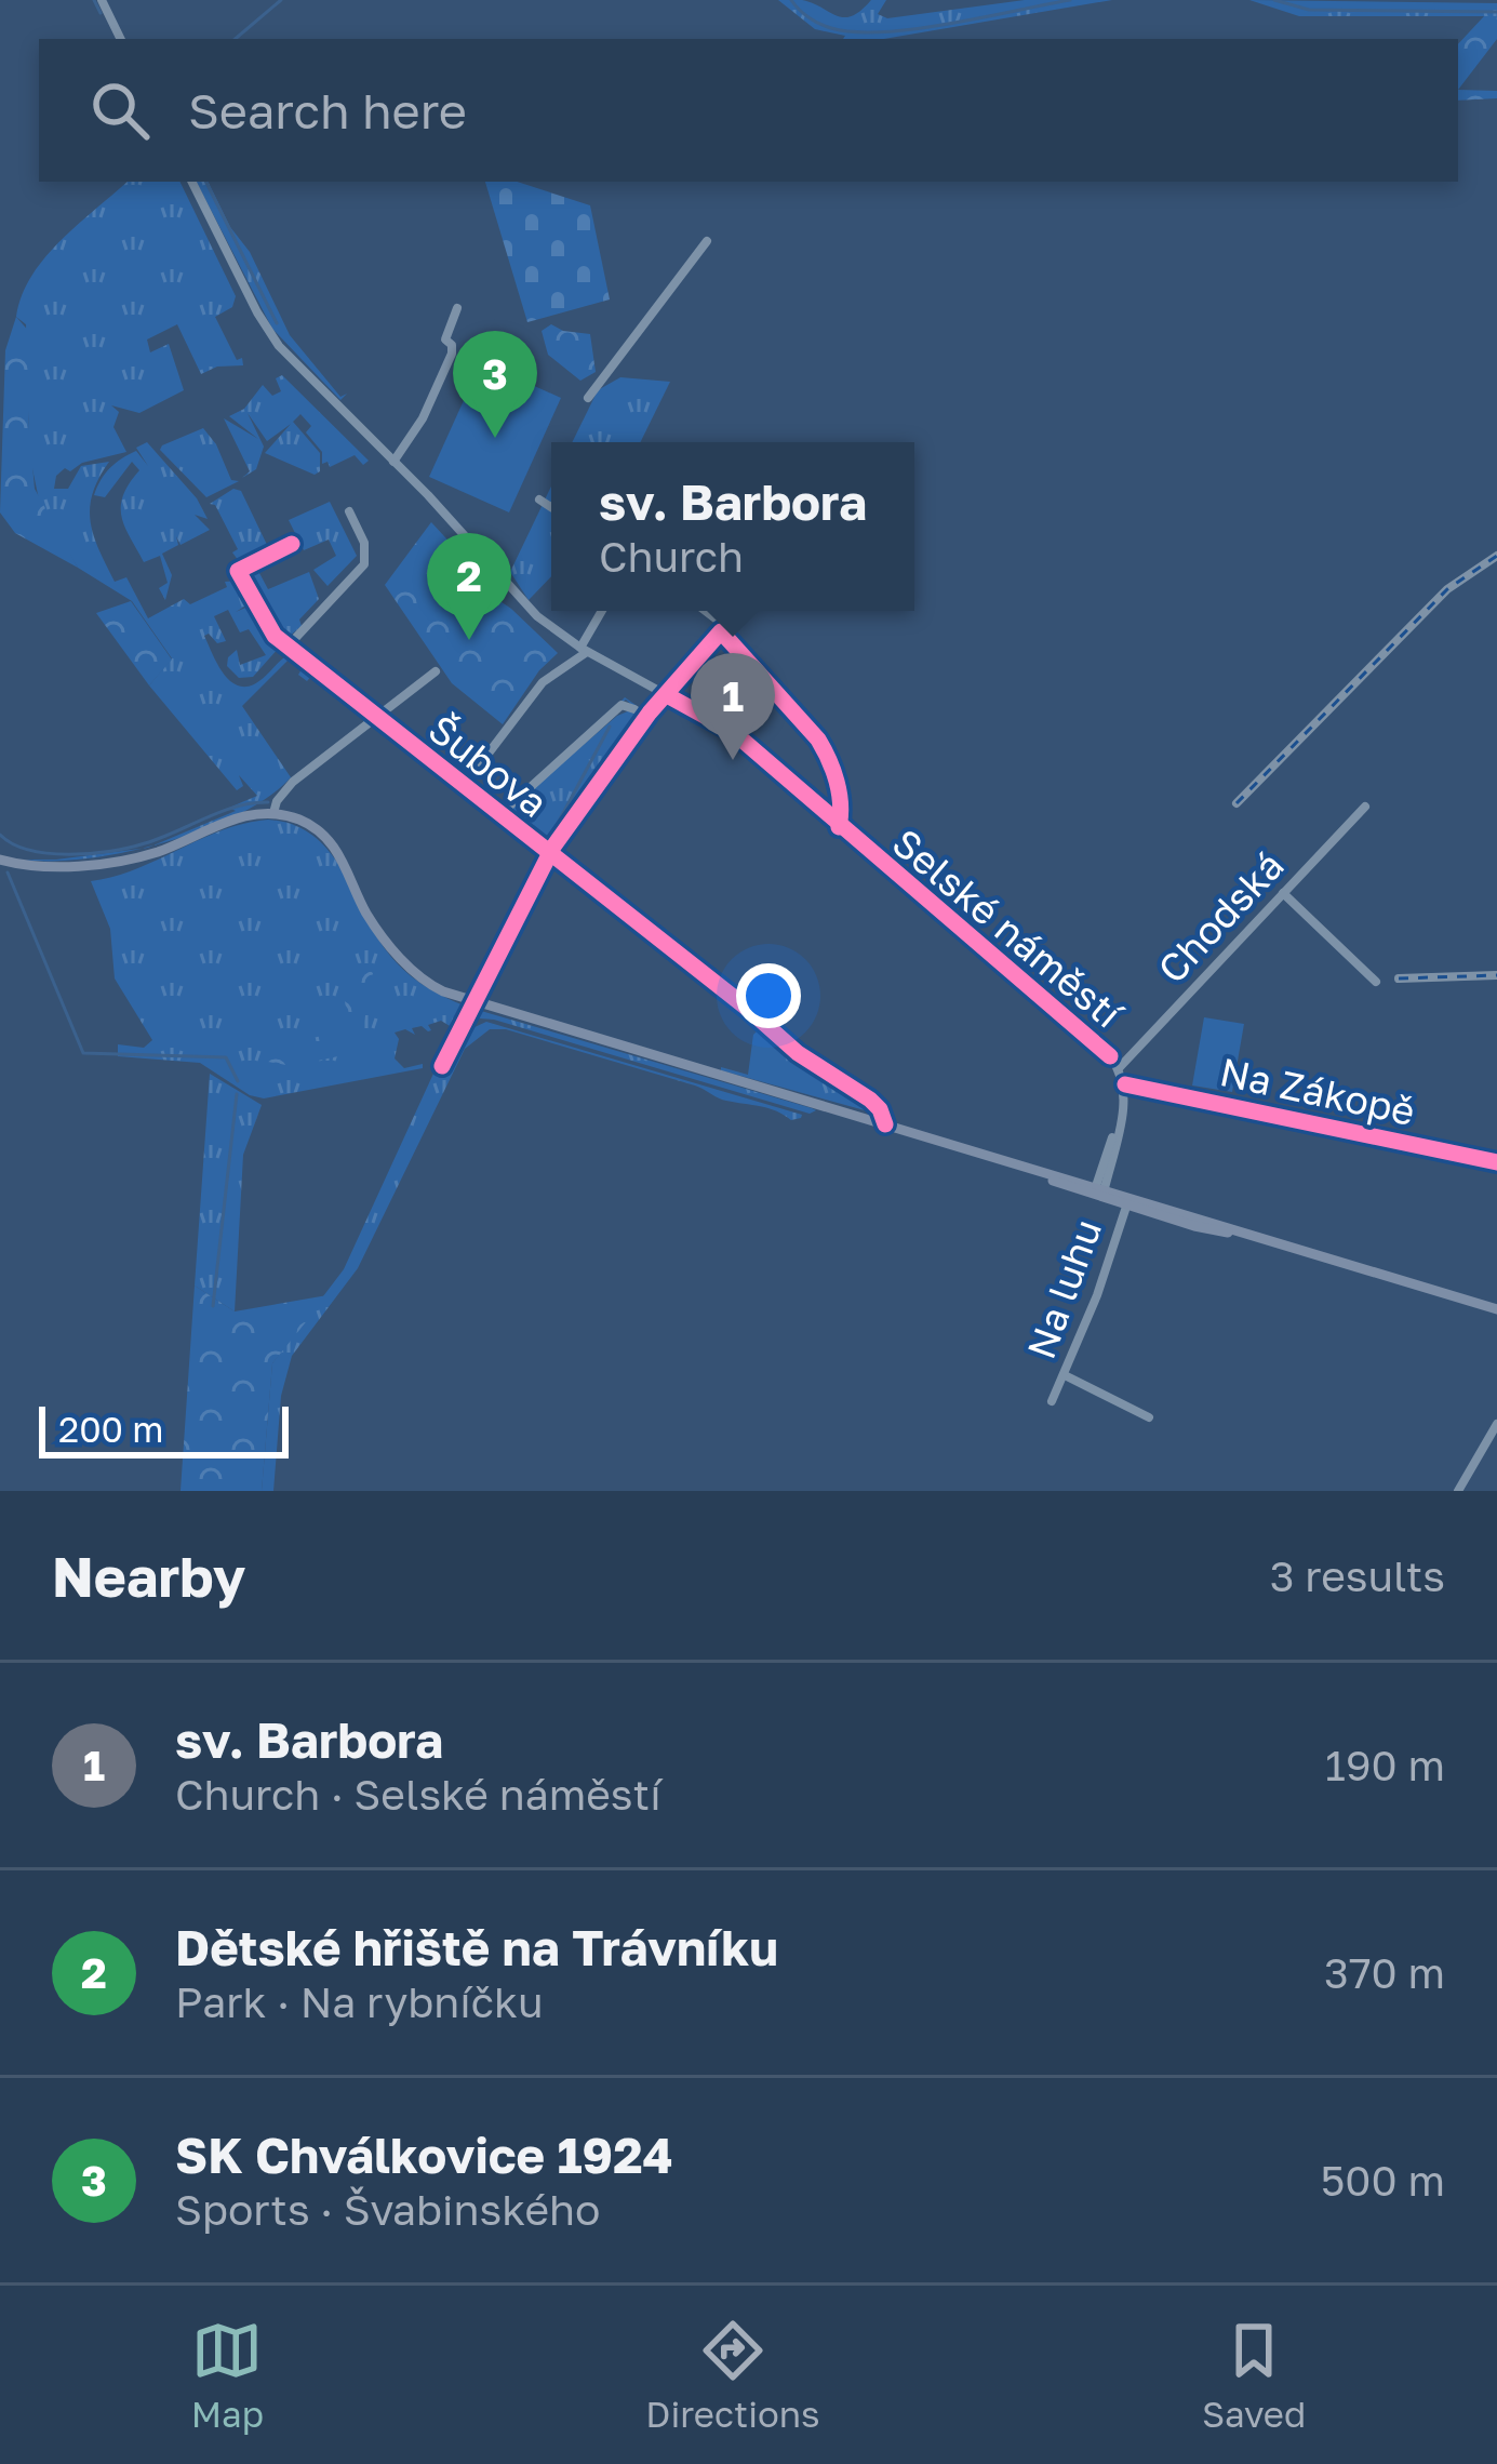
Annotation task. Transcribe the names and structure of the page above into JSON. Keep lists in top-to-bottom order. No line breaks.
{"streets":{"street":["Šubova","Chodská","Selské náměstí","Na Zákopě","Na luhu"]},"crossings":[["Chodská","Selské náměstí"],["Selské náměstí","Na Zákopě"]],"scale_bar":"200 m","page":{"search":"Search here","pins":["3","2","1"],"popup":["sv. Barbora","Church"],"scale":"200 m","heading":["Nearby","3 results"],"list":[{"mark":"1","name":"sv. Barbora","note":"Church · Selské náměstí","value":"190 m"},{"mark":"2","name":"Dětské hřiště na Trávníku","note":"Park · Na rybníčku","value":"370 m"},{"mark":"3","name":"SK Chválkovice 1924","note":"Sports · Švabinského","value":"500 m"}],"nav":["Map","Directions","Saved"]}}
